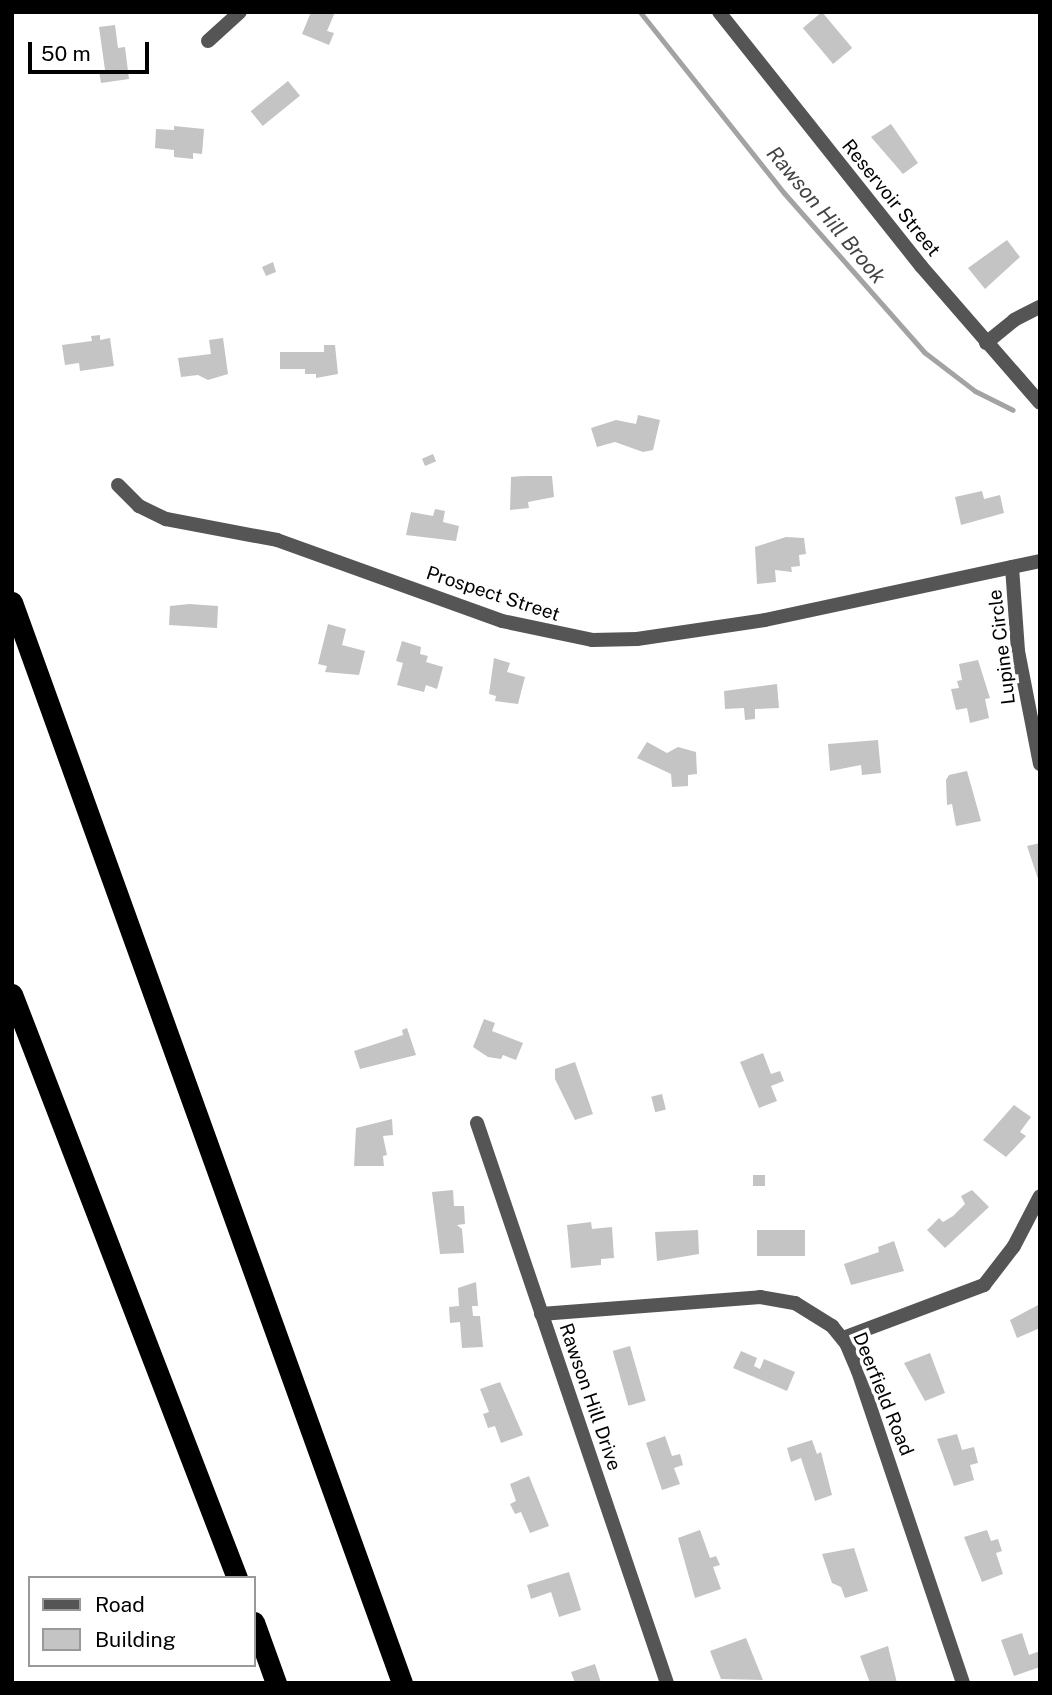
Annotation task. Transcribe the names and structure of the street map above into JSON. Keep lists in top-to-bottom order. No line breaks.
{"streets":{"street":["Reservoir Street","Prospect Street","Lupine Circle","Deerfield Road","Rawson Hill Drive"]},"crossings":[["Prospect Street","Lupine Circle"],["Deerfield Road","Rawson Hill Drive"]],"water":["Rawson Hill Brook"],"legend":["Road","Building"],"scale_bar":"50 m"}
